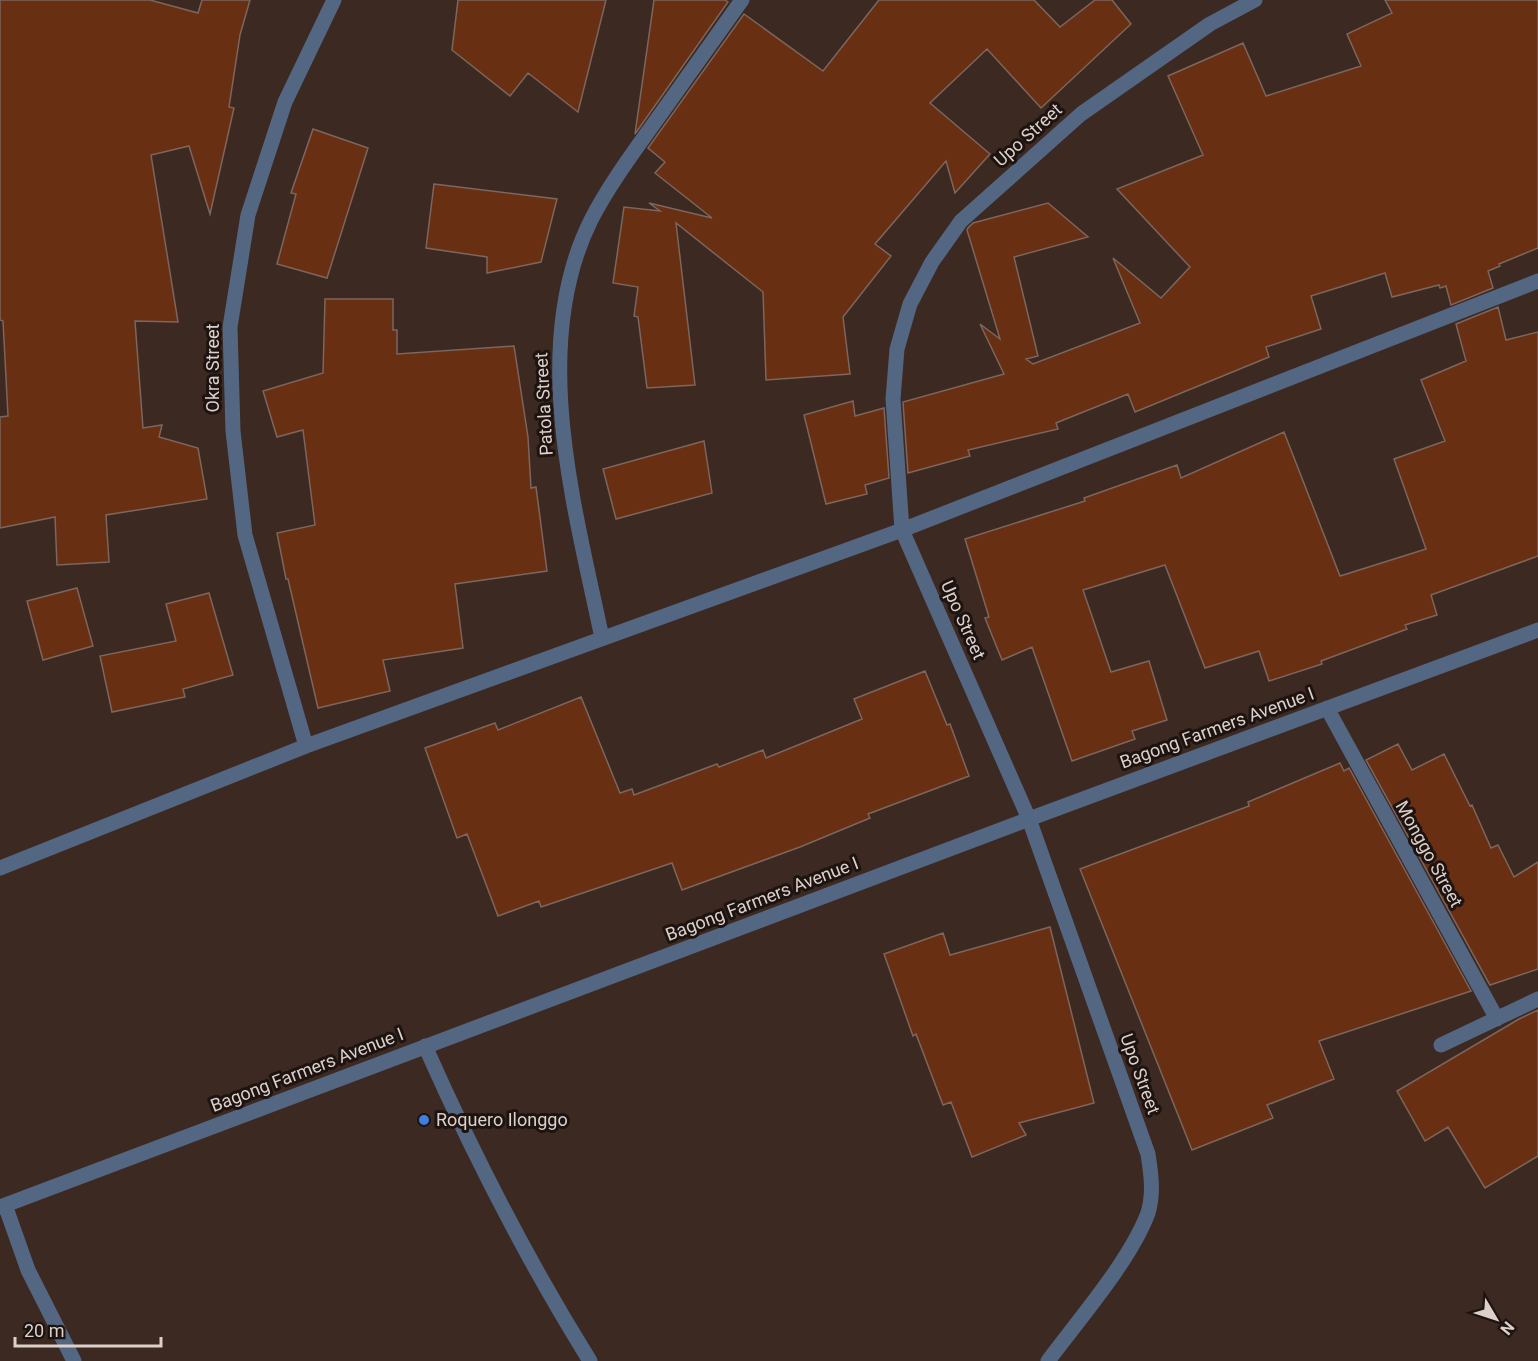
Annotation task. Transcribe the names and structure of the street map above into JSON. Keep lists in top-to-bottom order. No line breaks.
{"streets":{"street":["Upo Street","Okra Street","Patola Street","Bagong Farmers Avenue I","Monggo Street"]},"crossings":[["Upo Street","Bagong Farmers Avenue I"],["Bagong Farmers Avenue I","Monggo Street"]],"places":["Roquero Ilonggo"],"scale_bar":"20 m","north":"bottom right"}
